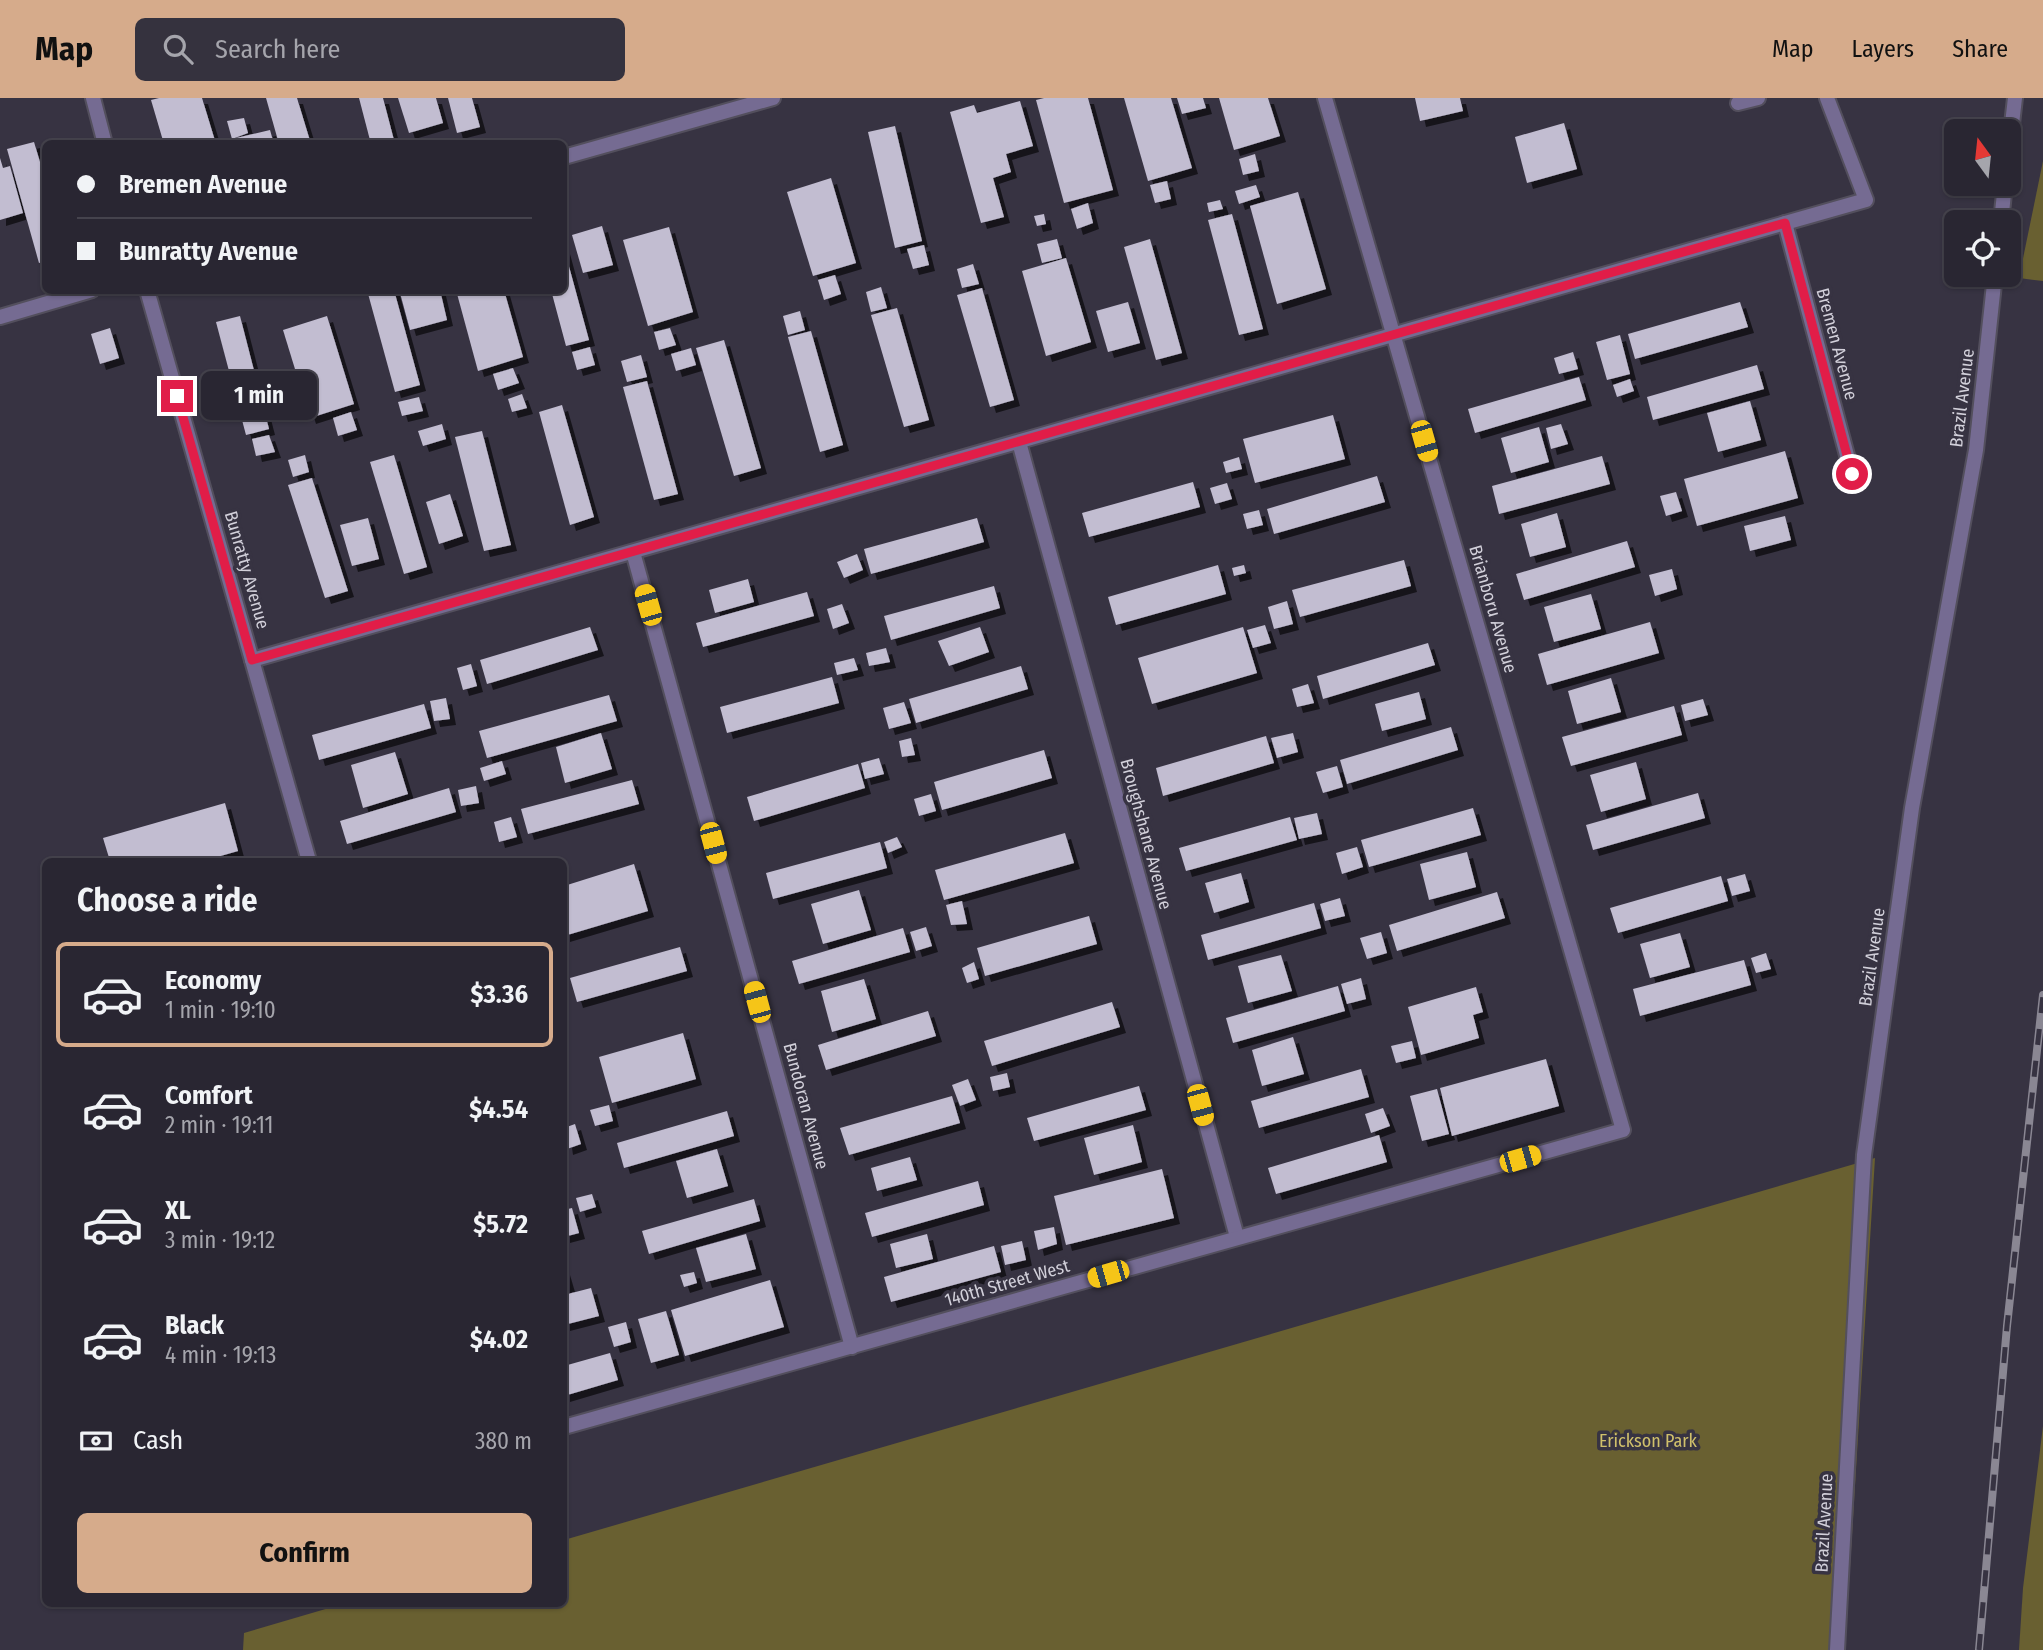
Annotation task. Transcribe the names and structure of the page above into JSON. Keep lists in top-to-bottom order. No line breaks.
{"streets":{"street":["Bremen Avenue","Brazil Avenue","Bunratty Avenue","Brianboru Avenue","Broughshane Avenue","Bundoran Avenue","140th Street West"]},"crossings":[["Brianboru Avenue","140th Street West"],["Broughshane Avenue","140th Street West"],["Bundoran Avenue","140th Street West"]],"parks":["Erickson Park"],"north":"top","page":{"header":"Map","search":"Search here","nav":["Map","Layers","Share"],"banner":["Bremen Avenue","Bunratty Avenue"],"bubble":"1 min","heading":"Choose a ride","list":[{"name":"Economy","note":"1 min · 19:10","value":"$3.36"},{"name":"Comfort","note":"2 min · 19:11","value":"$4.54"},{"name":"XL","note":"3 min · 19:12","value":"$5.72"},{"name":"Black","note":"4 min · 19:13","value":"$4.02"}],"pay":["Cash","380 m"],"buttons":"Confirm"}}
